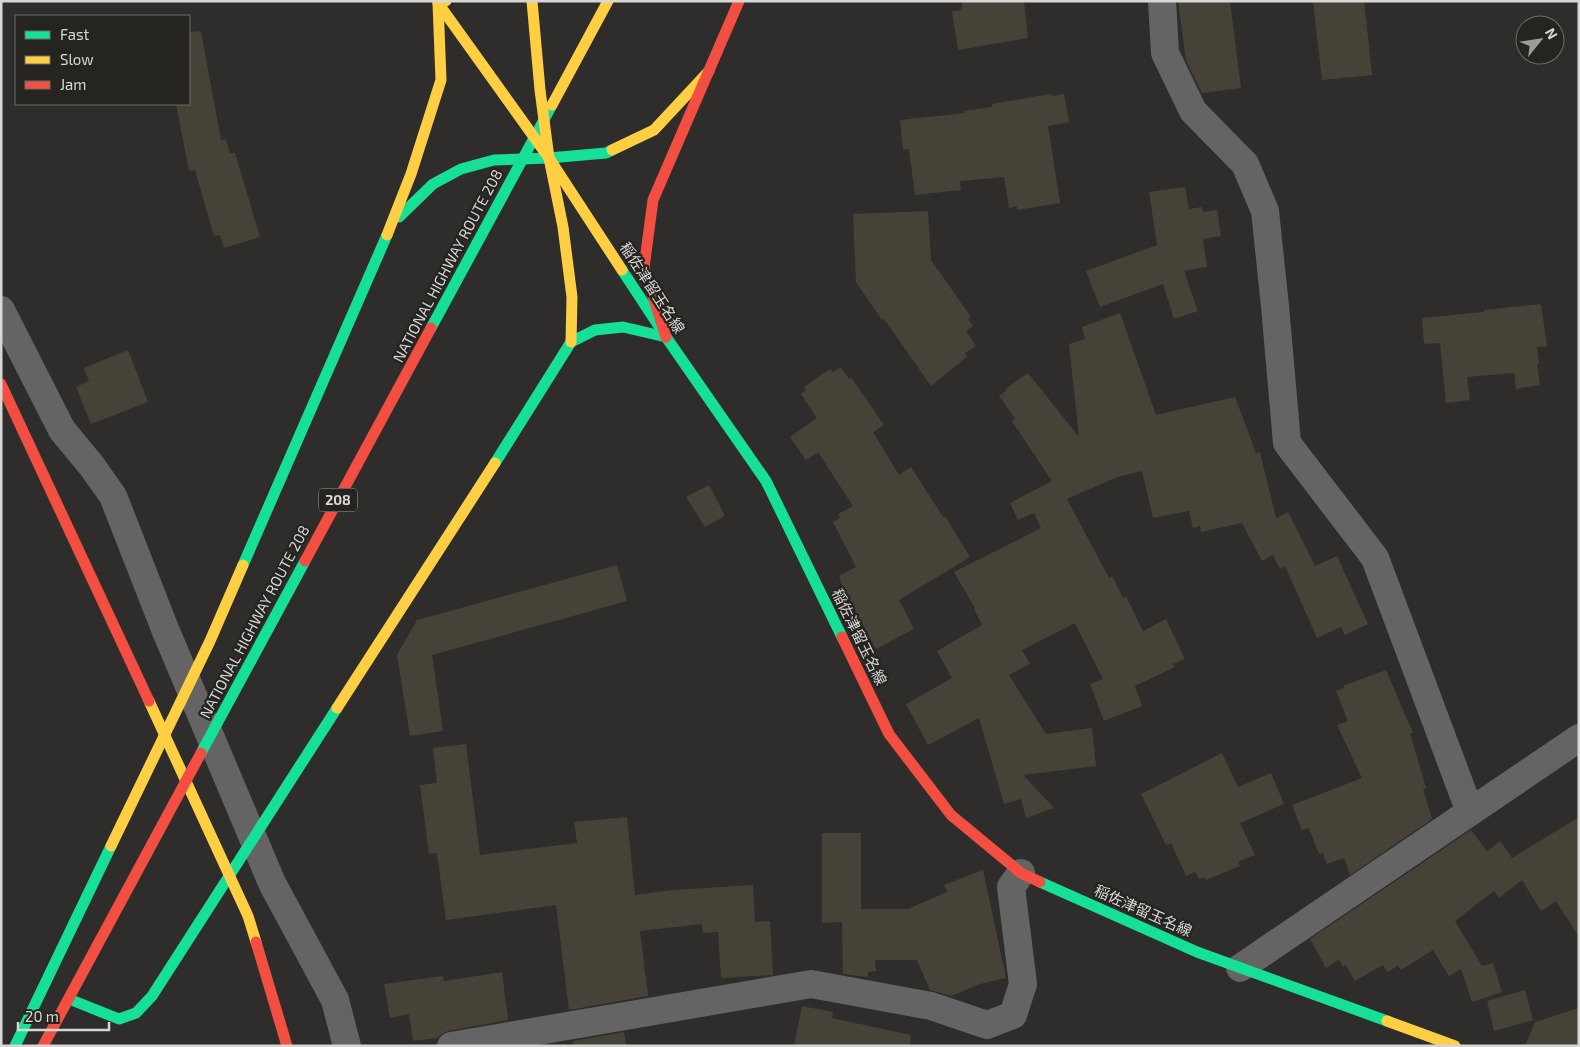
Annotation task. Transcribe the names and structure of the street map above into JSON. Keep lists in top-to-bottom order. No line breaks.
{"streets":{"main road":["NATIONAL HIGHWAY ROUTE 208","稲佐津留玉名線","208"]},"legend":["Fast","Slow","Jam"],"scale_bar":"20 m","north":"top right"}
